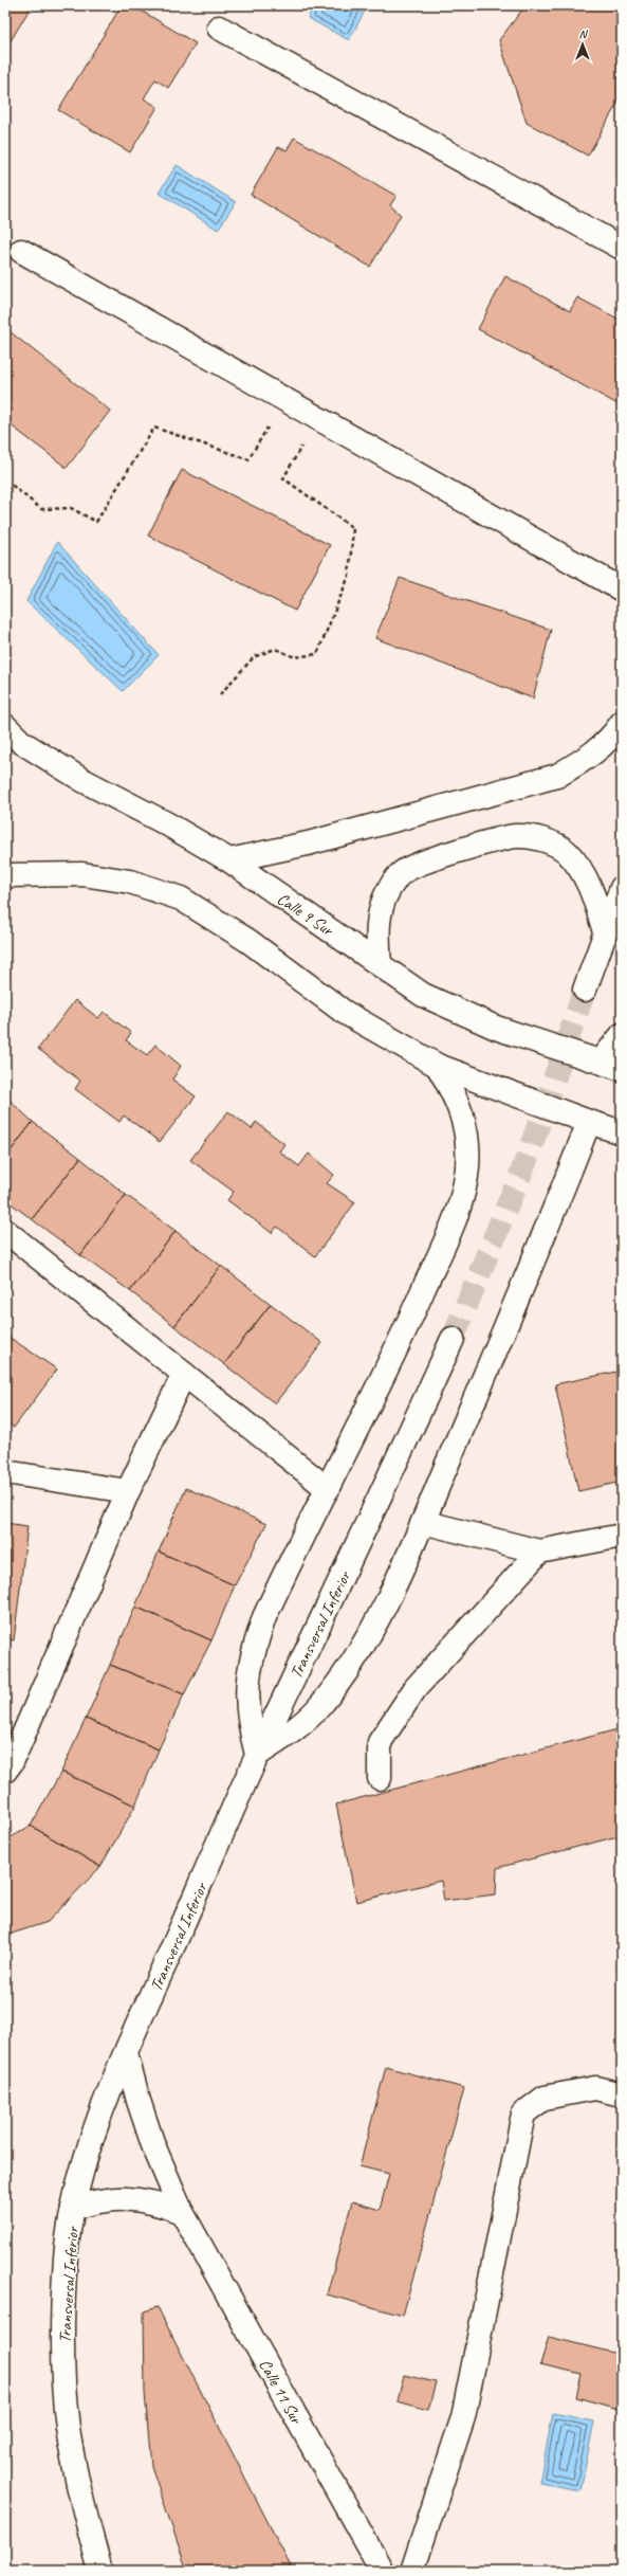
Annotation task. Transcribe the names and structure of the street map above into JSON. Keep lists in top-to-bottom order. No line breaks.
{"streets":{"main road":["Calle 9 Sur","Transversal Inferior","Calle 11 Sur"]},"crossings":[["Transversal Inferior","Calle 11 Sur"]],"north":"top"}
